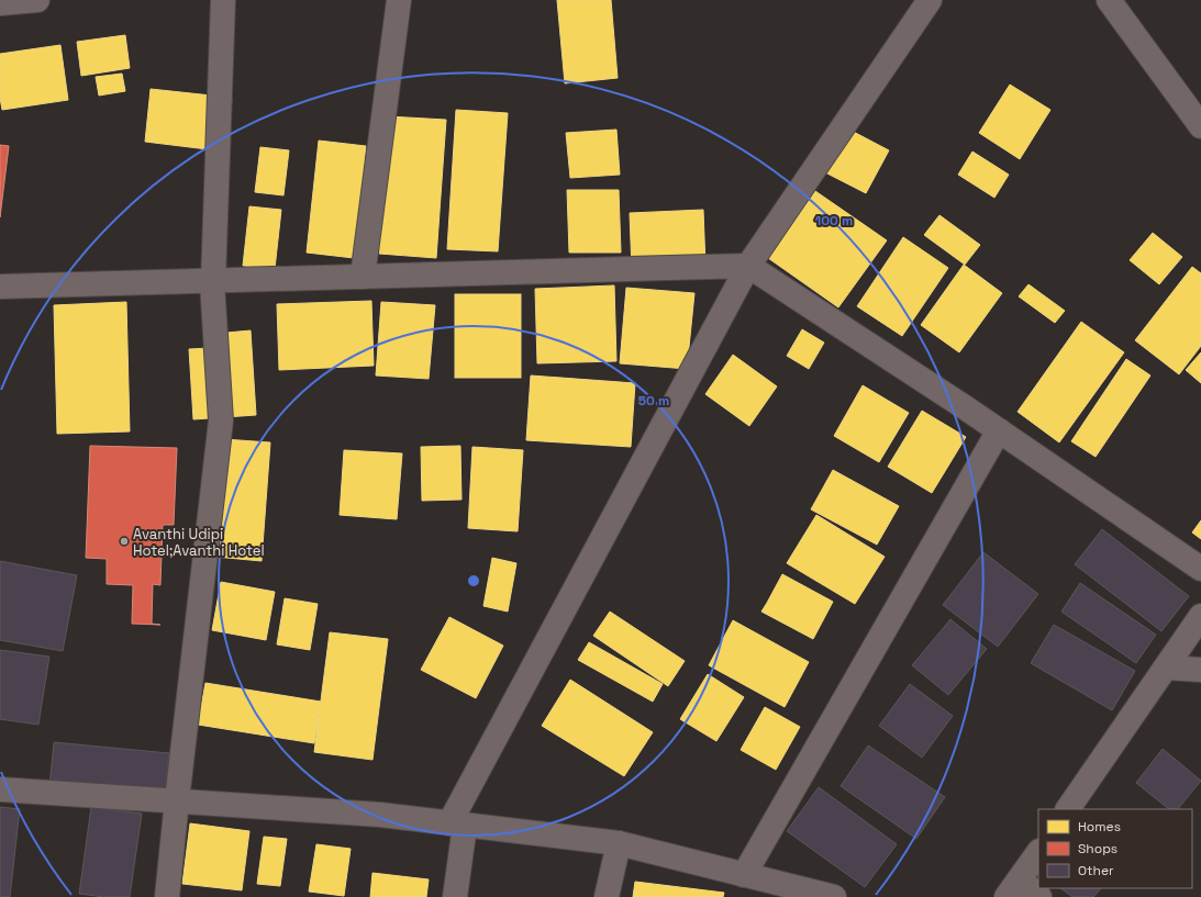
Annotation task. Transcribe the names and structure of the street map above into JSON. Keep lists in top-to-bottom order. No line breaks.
{"places":["Avanthi Udipi Hotel;Avanthi Hotel"],"legend":["Homes","Shops","Other"],"rings":["100 m","50 m"]}
